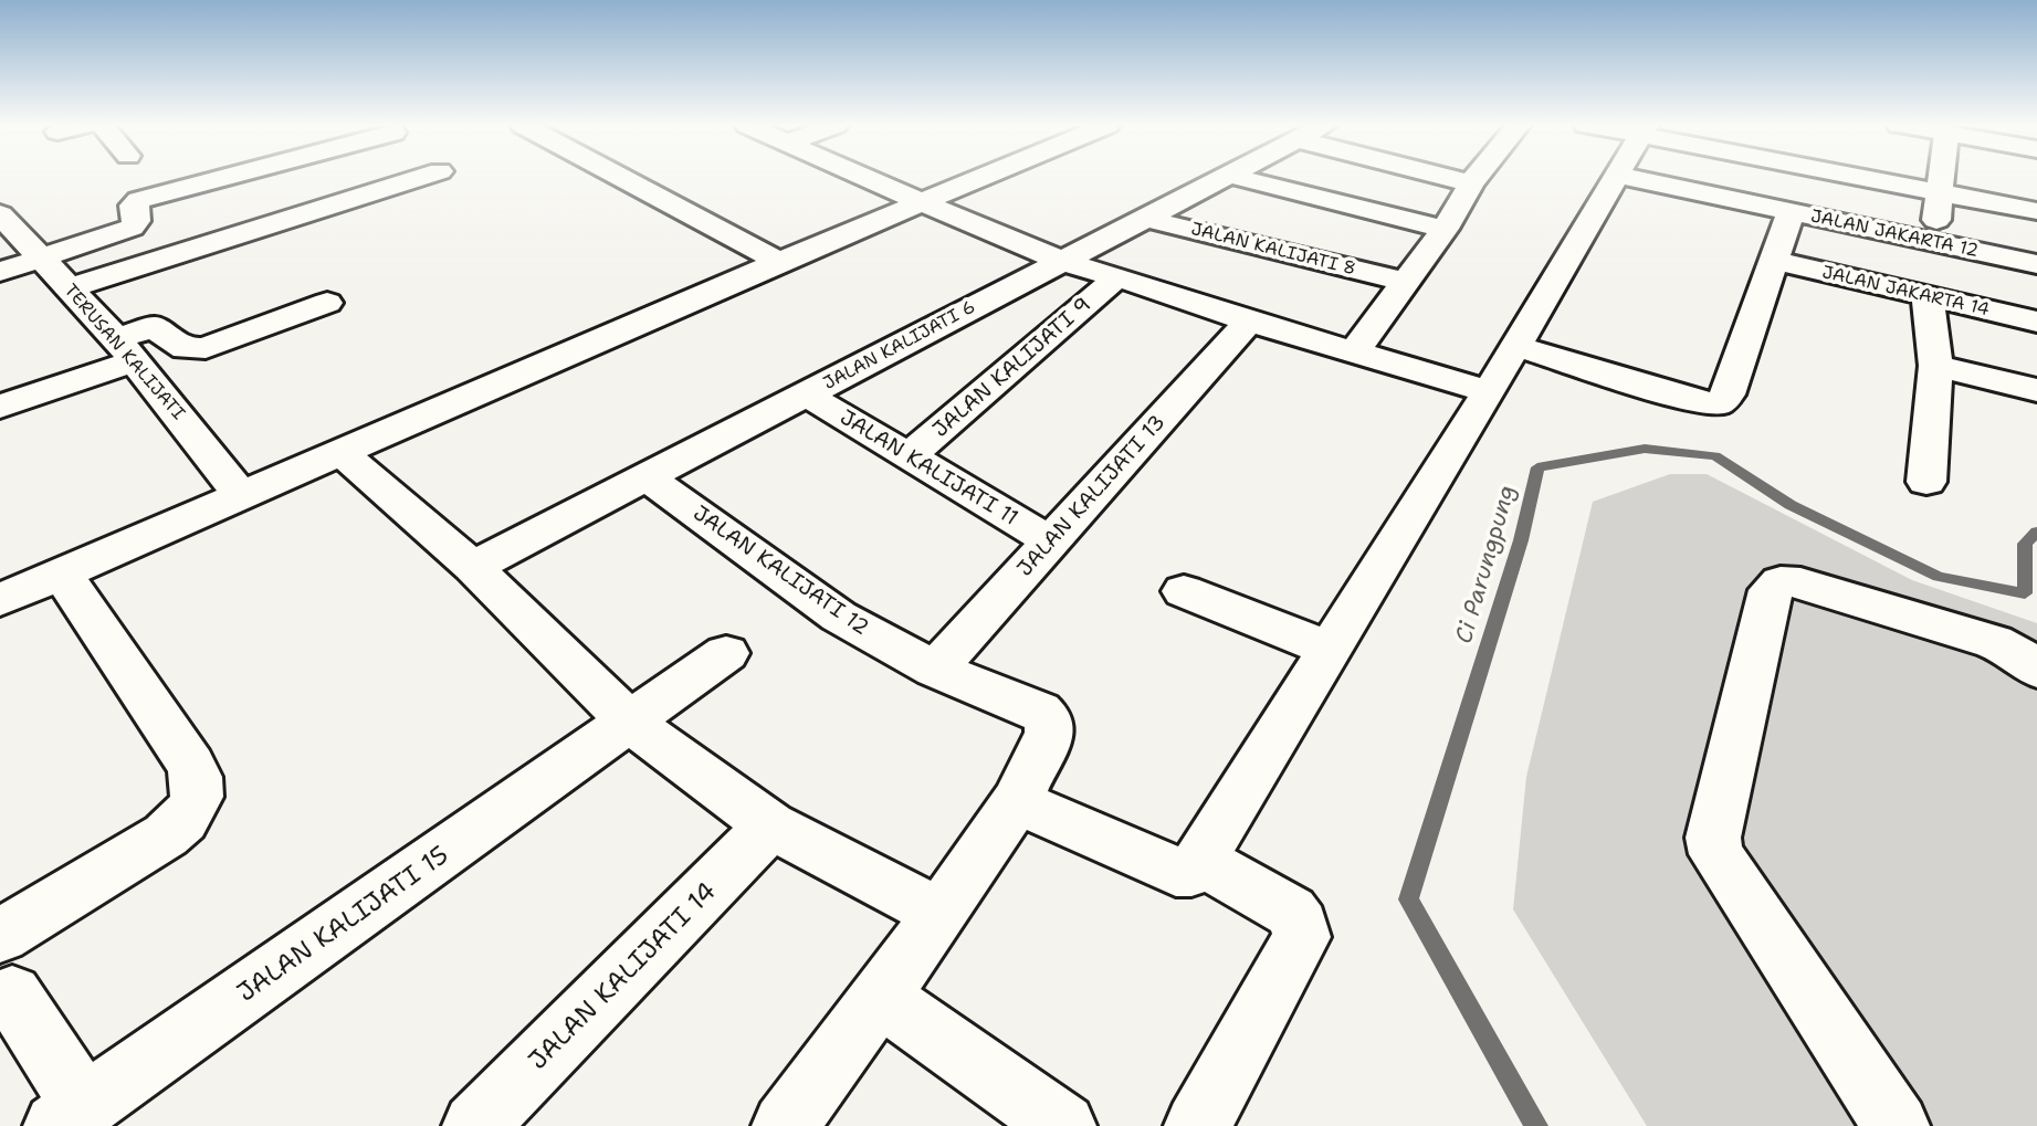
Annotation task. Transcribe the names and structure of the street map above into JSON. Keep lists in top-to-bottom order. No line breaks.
{"streets":{"street":["JALAN JAKARTA 12","JALAN KALIJATI 8","JALAN JAKARTA 14","JALAN KALIJATI 6","TERUSAN KALIJATI","JALAN KALIJATI 9","JALAN KALIJATI 11","JALAN KALIJATI 13","JALAN KALIJATI 12","JALAN KALIJATI 15","JALAN KALIJATI 14"]},"crossings":[["JALAN KALIJATI 8","JALAN KALIJATI 6"],["JALAN KALIJATI 6","JALAN KALIJATI 11"],["JALAN KALIJATI 6","JALAN KALIJATI 12"],["JALAN KALIJATI 9","JALAN KALIJATI 11"],["JALAN KALIJATI 11","JALAN KALIJATI 13"],["JALAN KALIJATI 13","JALAN KALIJATI 12"]],"water":["Ci Parungpung"]}
